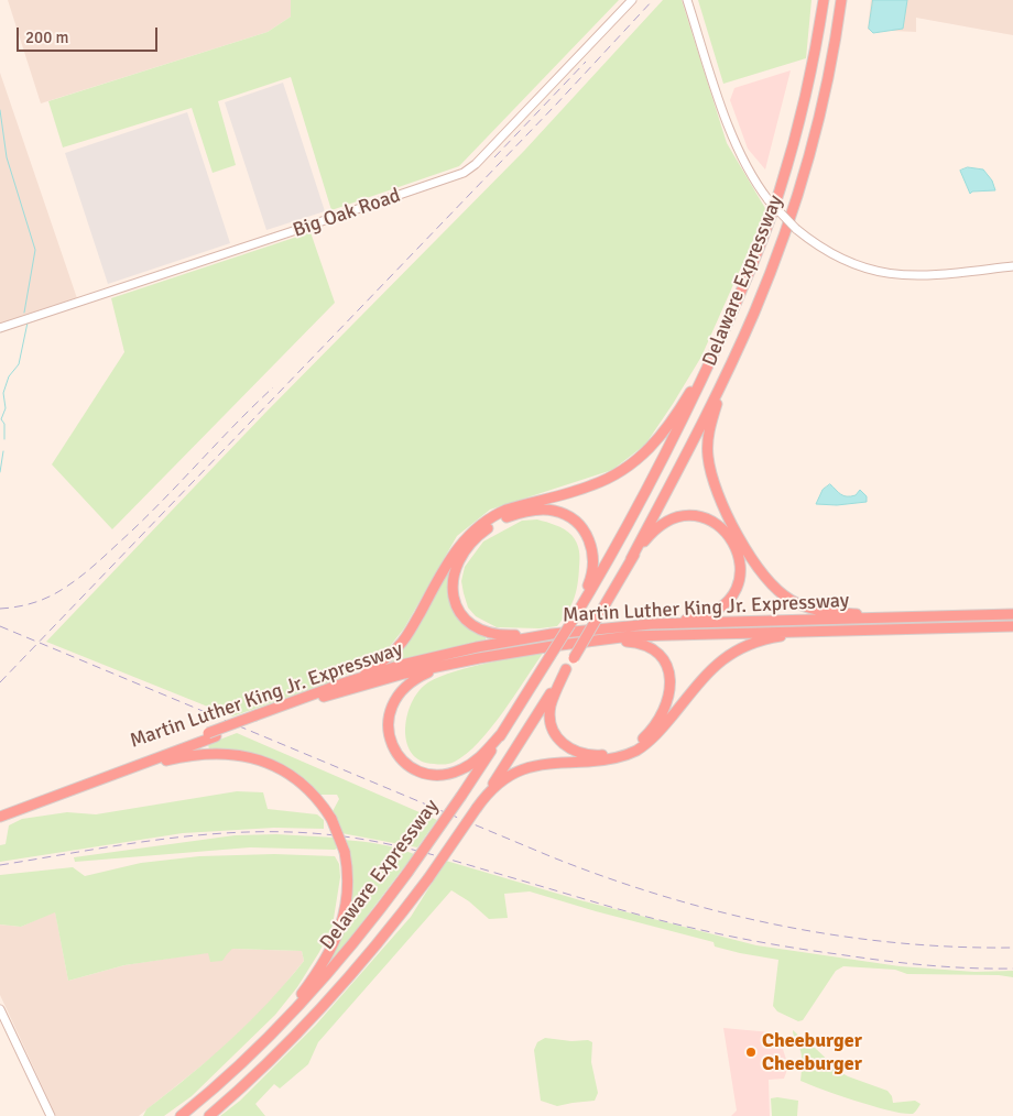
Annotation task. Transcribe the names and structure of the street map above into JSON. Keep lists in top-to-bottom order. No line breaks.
{"streets":{"highway":["Delaware Expressway","Martin Luther King Jr. Expressway"],"street":["Big Oak Road"]},"places":["Cheeburger Cheeburger"],"scale_bar":"200 m"}
